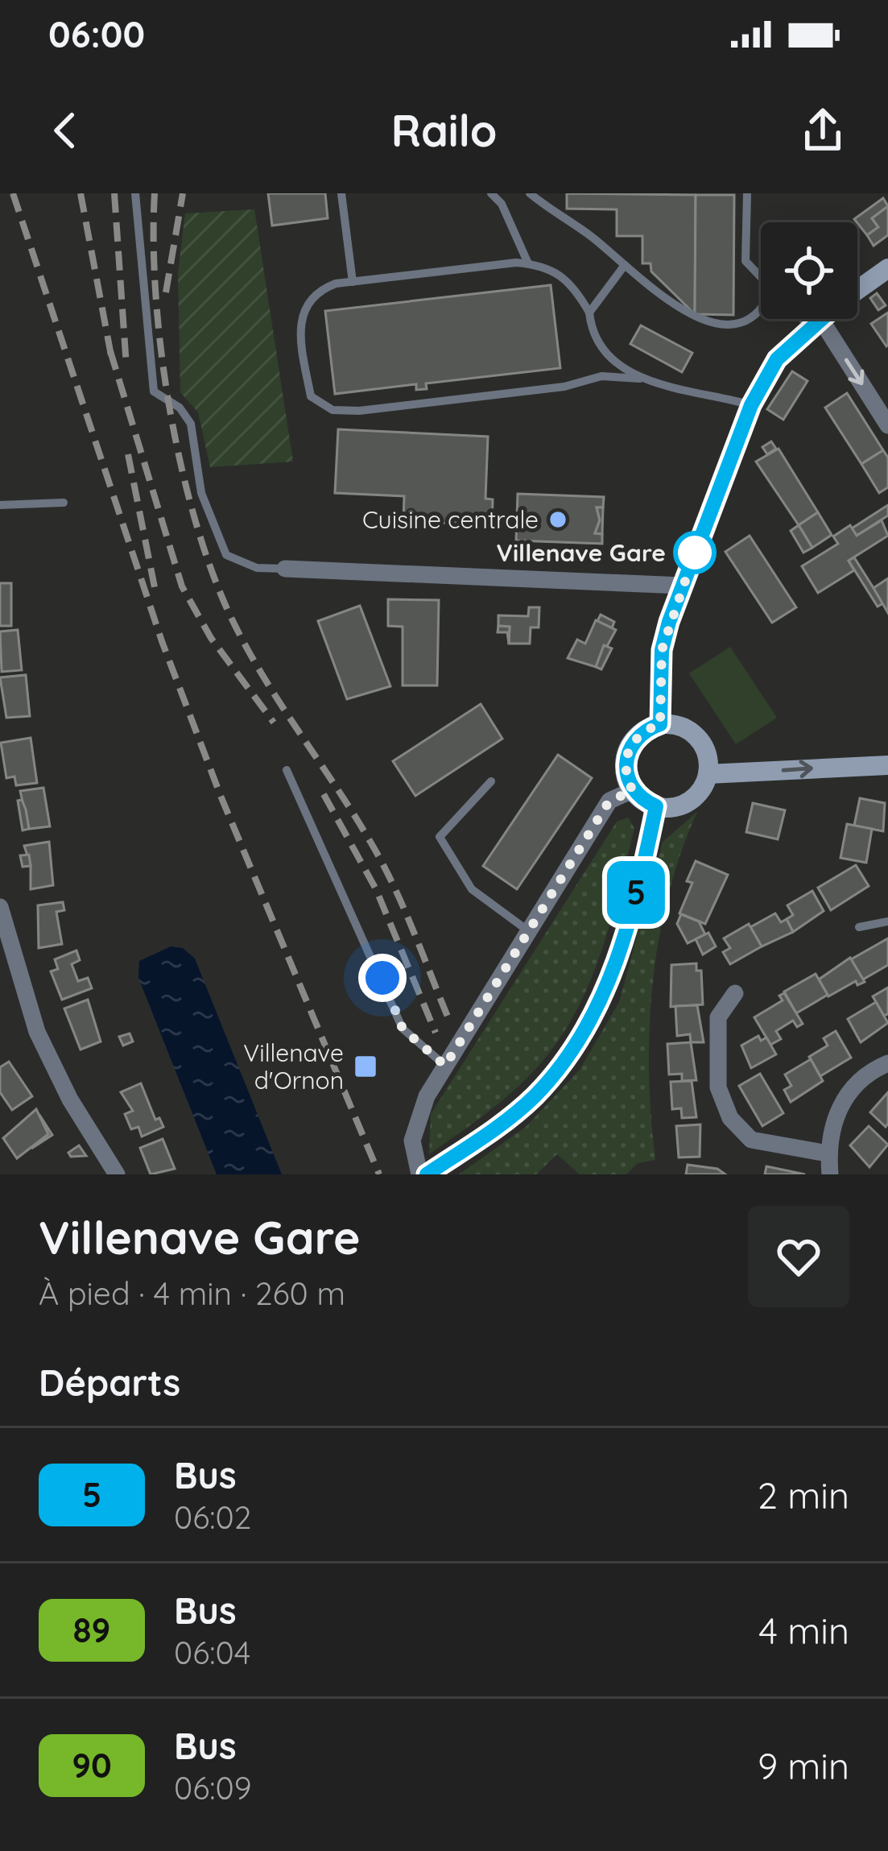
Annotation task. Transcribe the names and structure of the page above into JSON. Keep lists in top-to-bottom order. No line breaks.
{"places":{"other":["Cuisine centrale","Villenave Gare"],"transit":["Villenave d'Ornon"]},"lines":["bus line 5"],"page":{"status":"06:00","header":"Railo","on_map":"5","heading":[["Villenave Gare","À pied · 4 min · 260 m"],"Départs"],"list":[{"mark":"5","name":"Bus","note":"06:02","value":"2 min"},{"mark":"89","name":"Bus","note":"06:04","value":"4 min"},{"mark":"90","name":"Bus","note":"06:09","value":"9 min"}]}}
